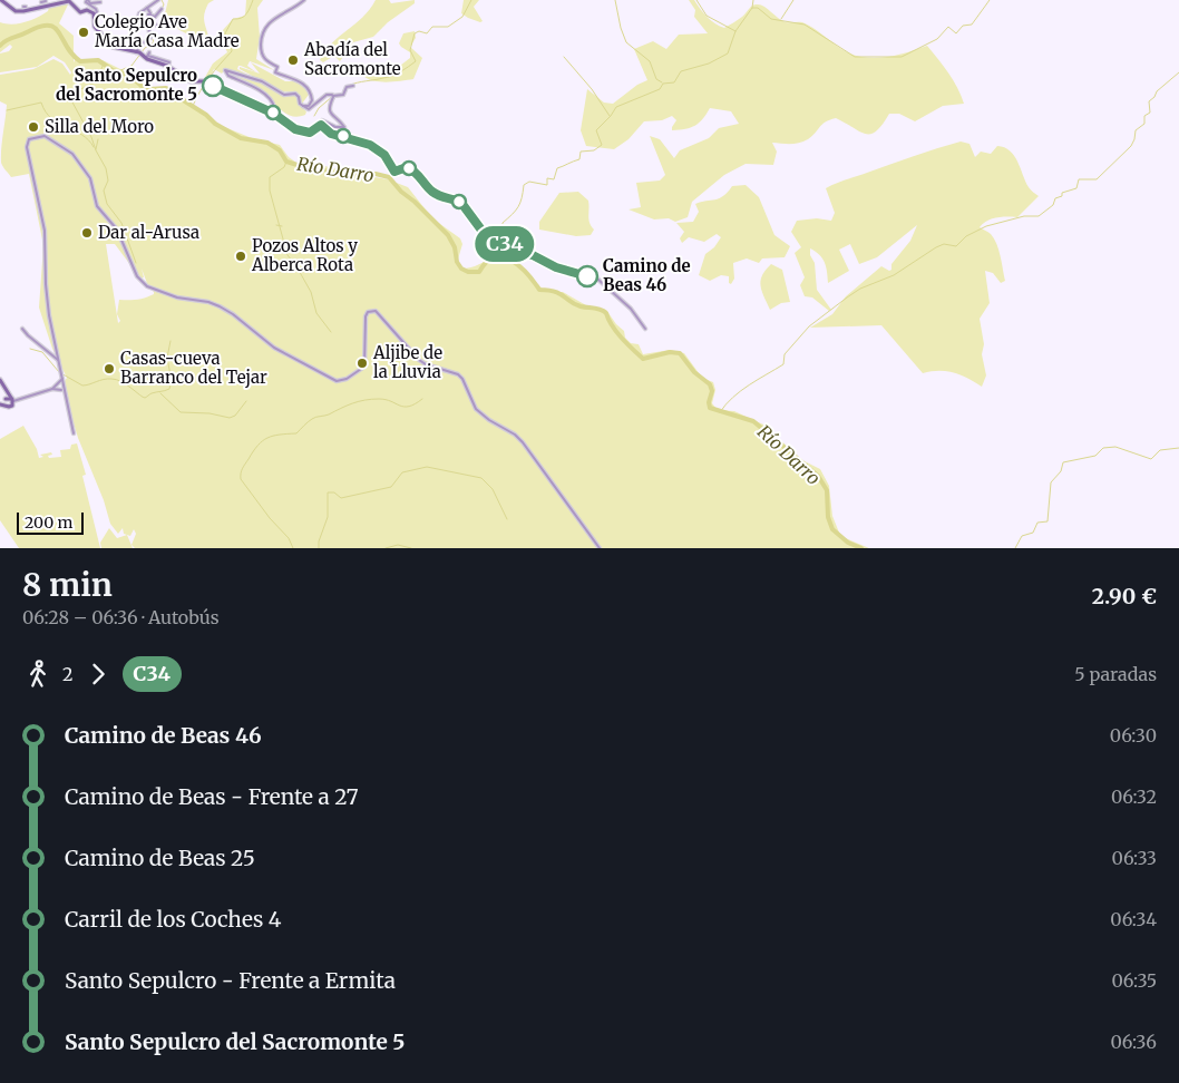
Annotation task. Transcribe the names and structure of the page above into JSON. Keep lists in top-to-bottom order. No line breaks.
{"water":["Río Darro"],"places":["Colegio Ave María Casa Madre","Abadía del Sacromonte","Santo Sepulcro del Sacromonte 5","Silla del Moro","Dar al-Arusa","Pozos Altos y Alberca Rota","Camino de Beas 46","Aljibe de la Lluvia","Casas-cueva Barranco del Tejar"],"lines":["bus line C34"],"scale_bar":"200 m","page":{"on_map":"C34","scale":"200 m","heading":["8 min","06:28 – 06:36 · Autobús","2.90 €"],"legs":["2","C34","5 paradas"],"list":[{"name":"Camino de Beas 46","value":"06:30"},{"name":"Camino de Beas - Frente a 27","value":"06:32"},{"name":"Camino de Beas 25","value":"06:33"},{"name":"Carril de los Coches 4","value":"06:34"},{"name":"Santo Sepulcro - Frente a Ermita","value":"06:35"},{"name":"Santo Sepulcro del Sacromonte 5","value":"06:36"}]}}
